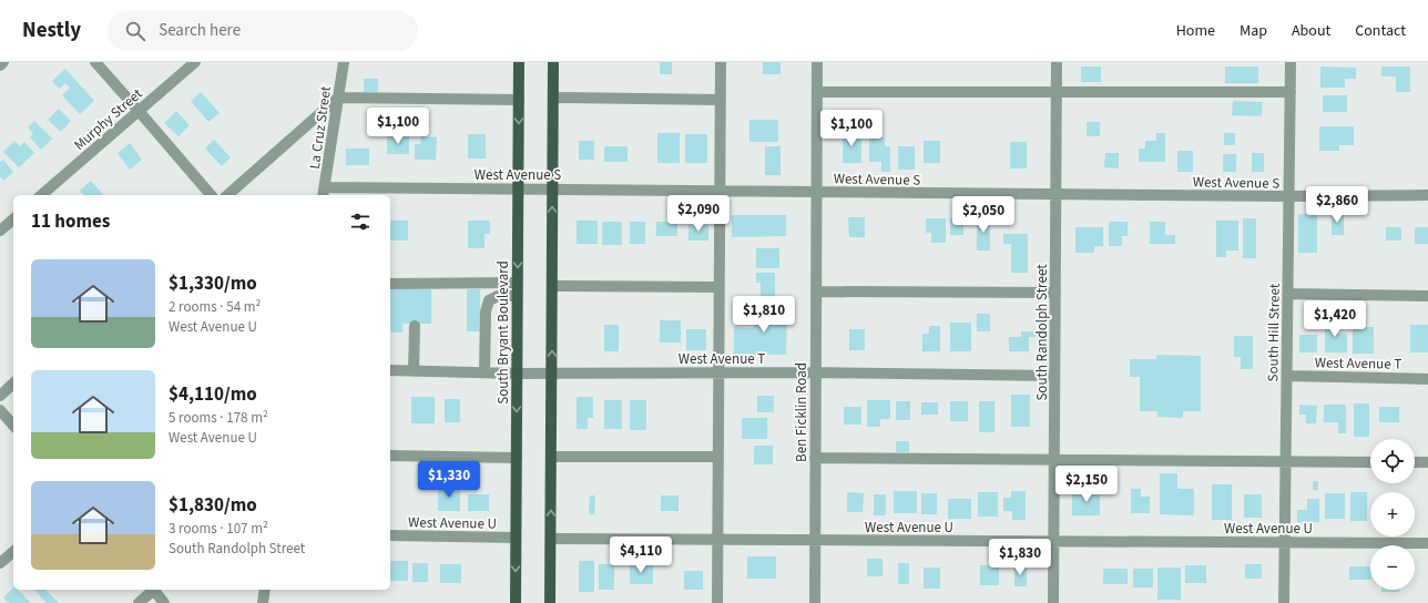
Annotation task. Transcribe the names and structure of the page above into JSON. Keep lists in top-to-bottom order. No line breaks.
{"streets":{"main road":["South Bryant Boulevard"],"street":["Murphy Street","La Cruz Street","West Avenue S","South Randolph Street","South Hill Street","West Avenue T","Ben Ficklin Road","West Avenue U"]},"crossings":[["La Cruz Street","West Avenue S"],["West Avenue S","South Bryant Boulevard"],["West Avenue S","South Randolph Street"],["West Avenue S","South Hill Street"],["West Avenue S","Ben Ficklin Road"],["South Bryant Boulevard","West Avenue T"],["South Bryant Boulevard","West Avenue U"],["South Randolph Street","West Avenue T"],["South Randolph Street","West Avenue U"],["South Hill Street","West Avenue T"],["South Hill Street","West Avenue U"],["West Avenue T","Ben Ficklin Road"],["Ben Ficklin Road","West Avenue U"]],"page":{"header":"Nestly","search":"Search here","nav":["Home","Map","About","Contact"],"price":["$1,100","$1,100","$2,860","$2,090","$2,050","$1,810","$1,420","$1,330","$2,150","$4,110","$1,830"],"heading":"11 homes","list":[{"name":"$1,330/mo","note":"2 rooms · 54 m² · West Avenue U"},{"name":"$4,110/mo","note":"5 rooms · 178 m² · West Avenue U"},{"name":"$1,830/mo","note":"3 rooms · 107 m² · South Randolph Street"}],"map_buttons":["+","−"]}}
